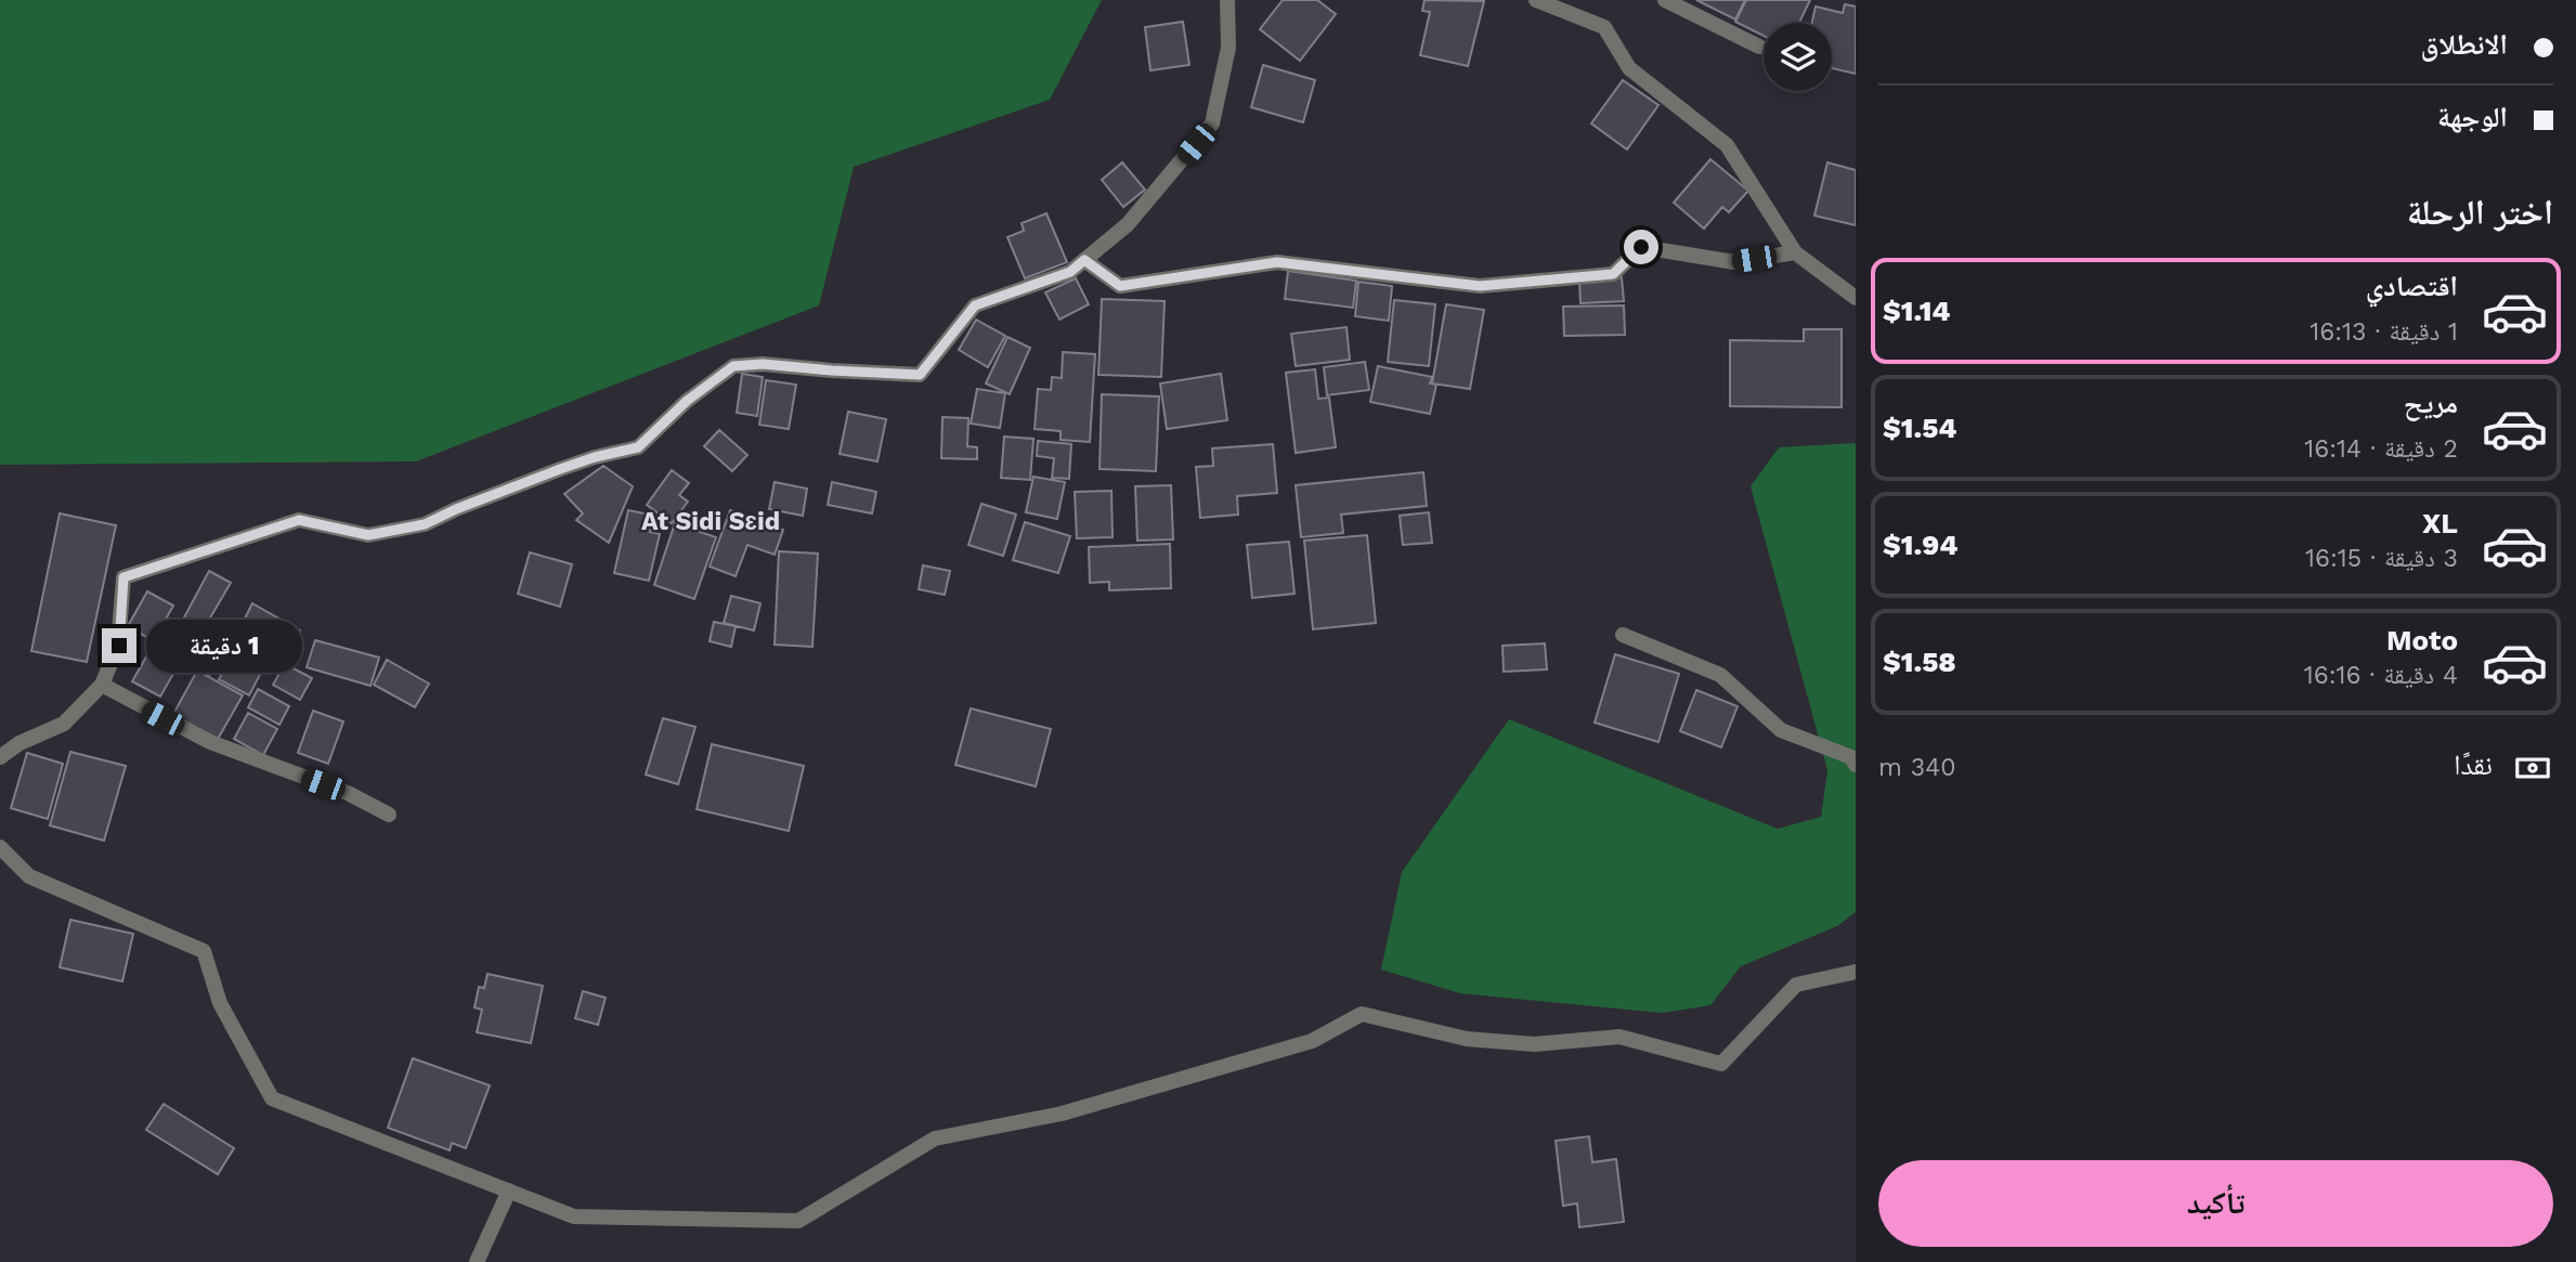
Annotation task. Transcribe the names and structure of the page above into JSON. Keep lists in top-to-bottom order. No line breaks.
{"districts":["At Sidi Sɛid"],"page":{"banner":["الانطلاق","الوجهة"],"heading":"اختر الرحلة","list":[{"name":"اقتصادي","note":"1 دقيقة · 16:13","value":"$1.14"},{"name":"مريح","note":"2 دقيقة · 16:14","value":"$1.54"},{"name":"XL","note":"3 دقيقة · 16:15","value":"$1.94"},{"name":"Moto","note":"4 دقيقة · 16:16","value":"$1.58"}],"bubble":"1 دقيقة","pay":["نقدًا","340 m"],"buttons":"تأكيد"}}
